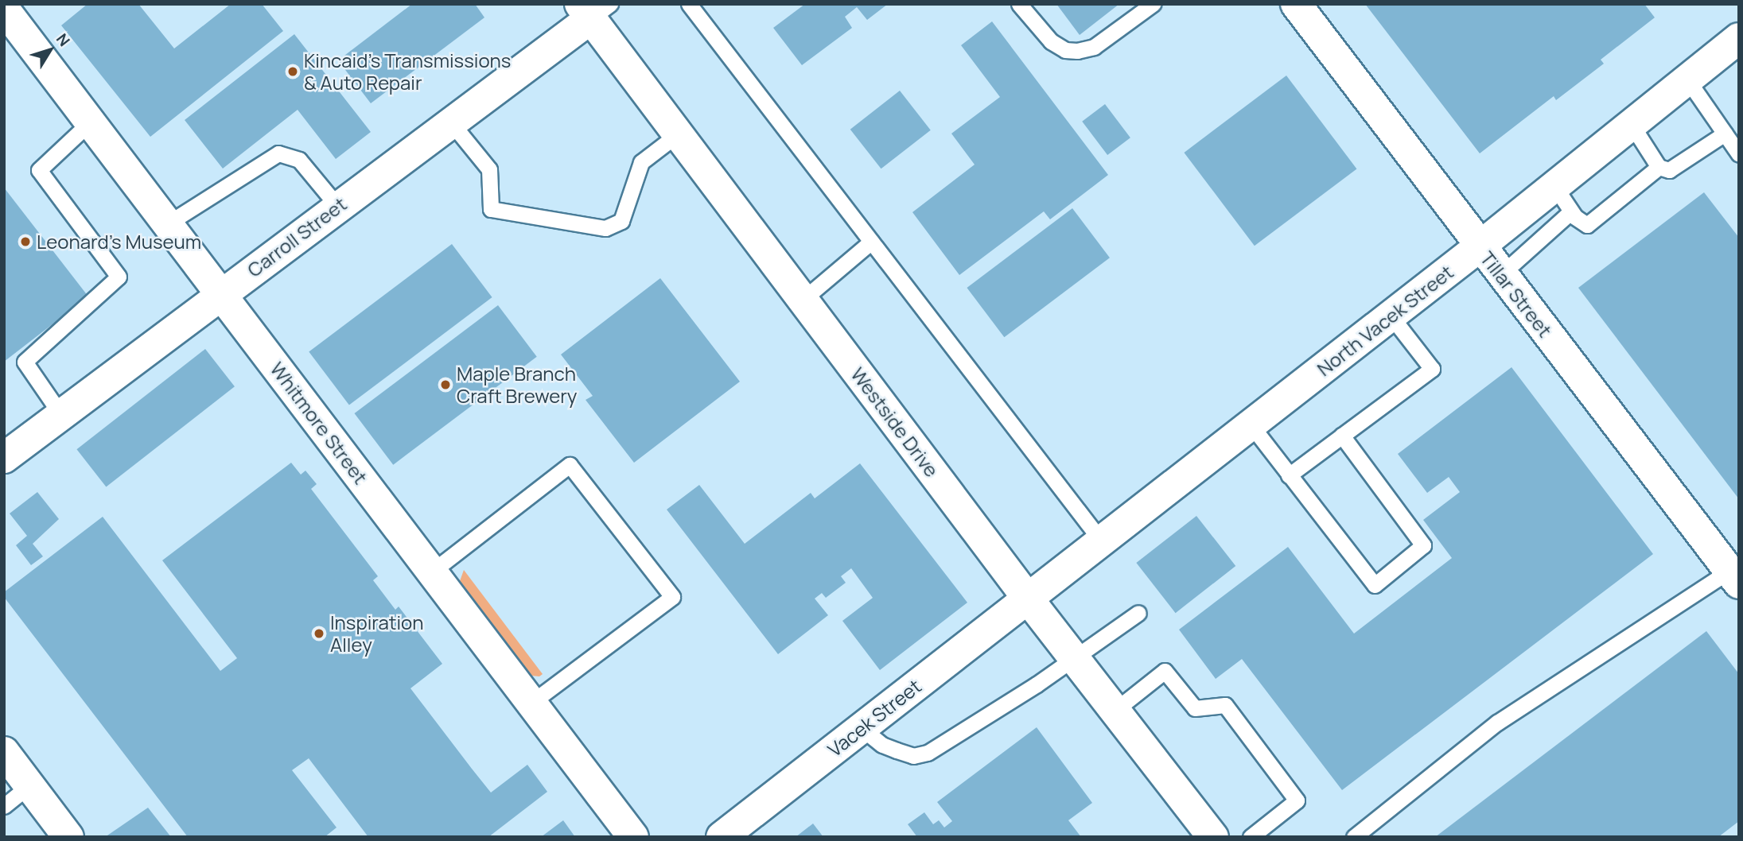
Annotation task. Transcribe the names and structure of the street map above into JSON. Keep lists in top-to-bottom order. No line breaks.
{"streets":{"street":["Carroll Street","Tillar Street","North Vacek Street","Westside Drive","Whitmore Street","Vacek Street"]},"crossings":[["Carroll Street","Westside Drive"],["Carroll Street","Whitmore Street"],["Tillar Street","North Vacek Street"],["North Vacek Street","Westside Drive"],["North Vacek Street","Vacek Street"],["Westside Drive","Vacek Street"]],"places":["Kincaid's Transmissions & Auto Repair","Leonard's Museum","Maple Branch Craft Brewery","Inspiration Alley"],"north":"top right"}
